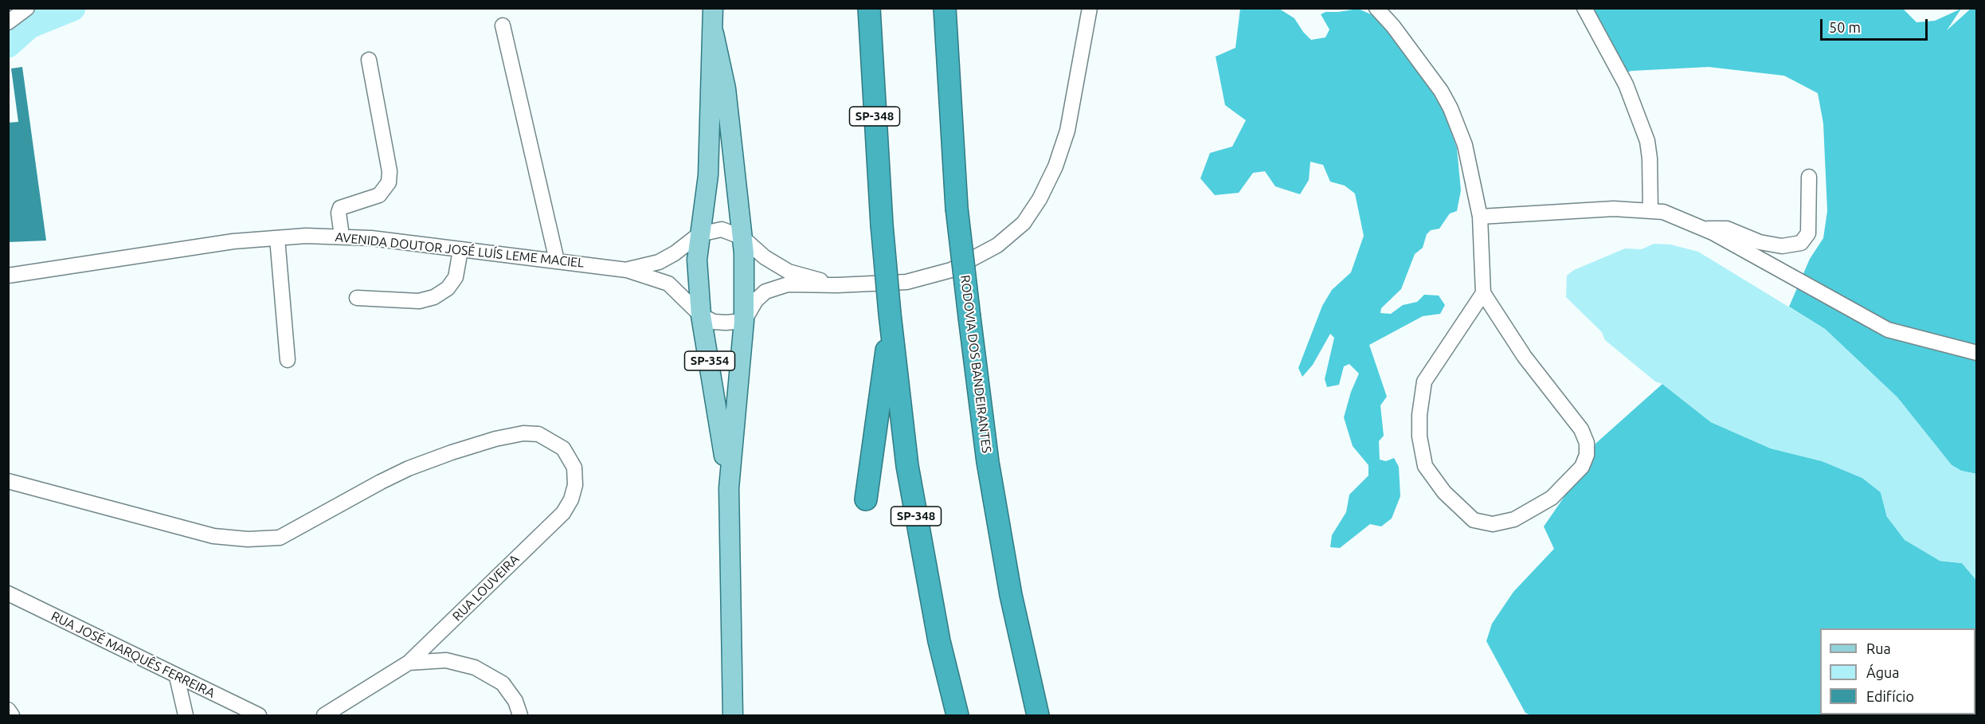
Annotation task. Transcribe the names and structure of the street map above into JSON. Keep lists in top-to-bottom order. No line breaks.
{"streets":{"highway":["SP-348","RODOVIA DOS BANDEIRANTES"],"main road":["SP-354"],"street":["AVENIDA DOUTOR JOSÉ LUÍS LEME MACIEL","RUA LOUVEIRA","RUA JOSÉ MARQUÊS FERREIRA"]},"crossings":[["AVENIDA DOUTOR JOSÉ LUÍS LEME MACIEL","SP-354"]],"legend":["Rua","Água","Edifício"],"scale_bar":"50 m"}
